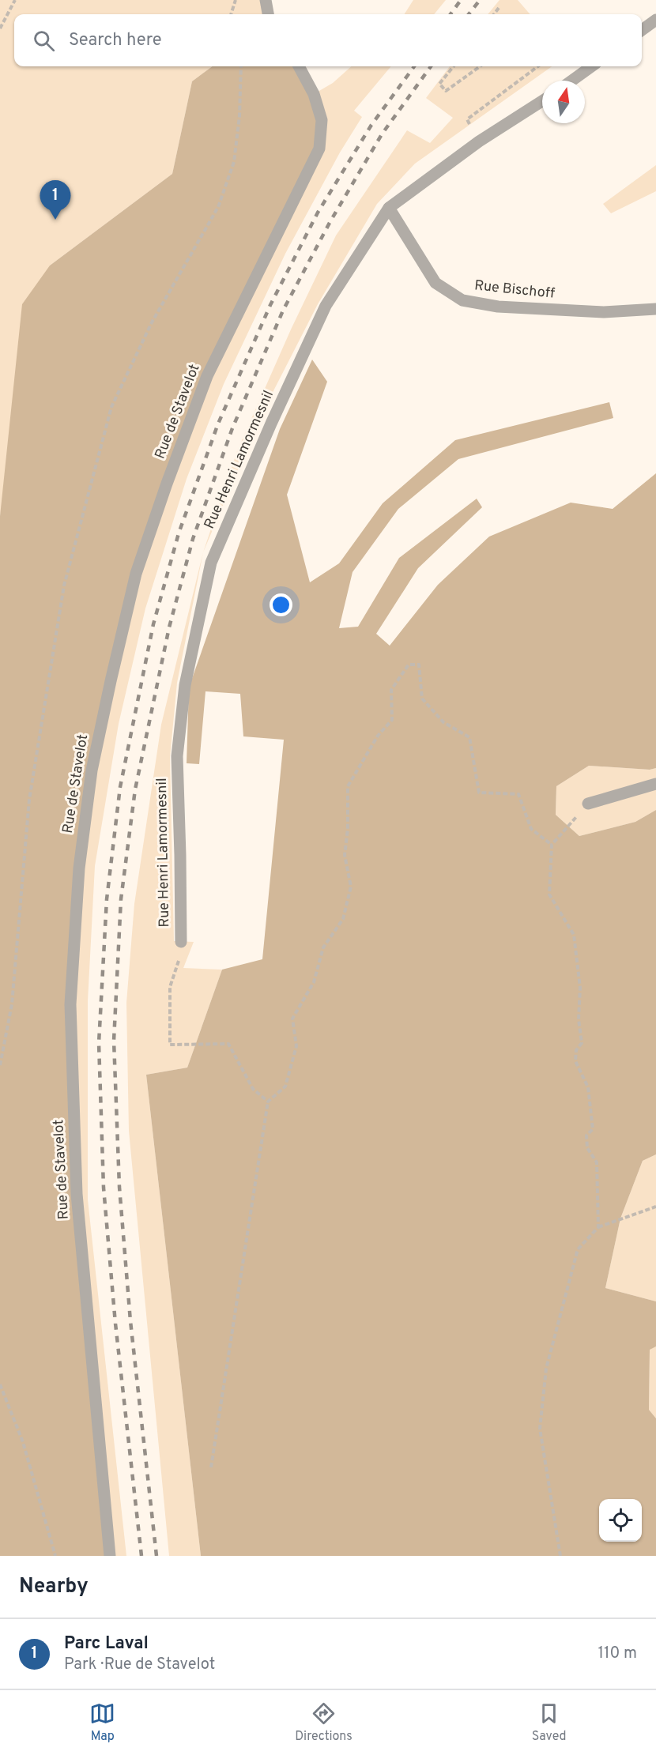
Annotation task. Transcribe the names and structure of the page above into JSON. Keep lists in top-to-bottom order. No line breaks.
{"streets":{"street":["Rue Bischoff","Rue de Stavelot","Rue Henri Lamormesnil"]},"crossings":[["Rue Bischoff","Rue Henri Lamormesnil"]],"north":"top","page":{"search":"Search here","pins":"1","heading":"Nearby","list":[{"mark":"1","name":"Parc Laval","note":"Park · Rue de Stavelot","value":"110 m"}],"nav":["Map","Directions","Saved"]}}
